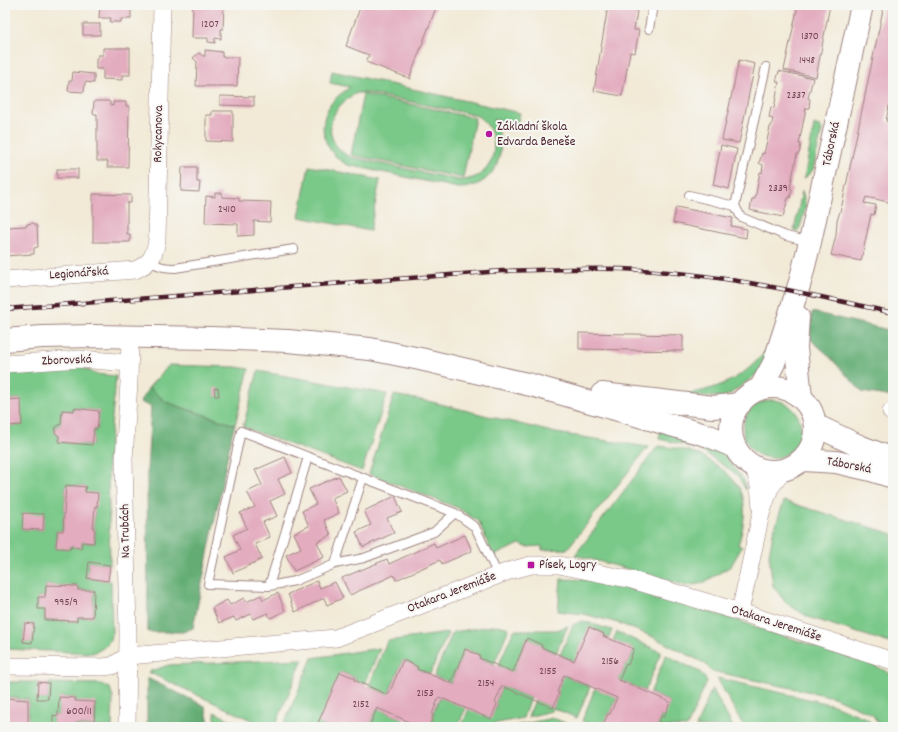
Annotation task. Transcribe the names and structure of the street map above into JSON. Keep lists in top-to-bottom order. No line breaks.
{"streets":{"main road":["Táborská"],"street":["Rokycanova","Legionářská","Zborovská","Na Trubách","Otakara Jeremiáše"]},"crossings":[["Rokycanova","Legionářská"],["Zborovská","Na Trubách"],["Na Trubách","Otakara Jeremiáše"]],"places":{"other":["Základní škola Edvarda Beneše"],"transit":["Písek, Logry"]},"house_numbers":["1207","1370","1448","2337","2339","2410","995/9","2156","2155","2154","2153","2152","600/11"]}
